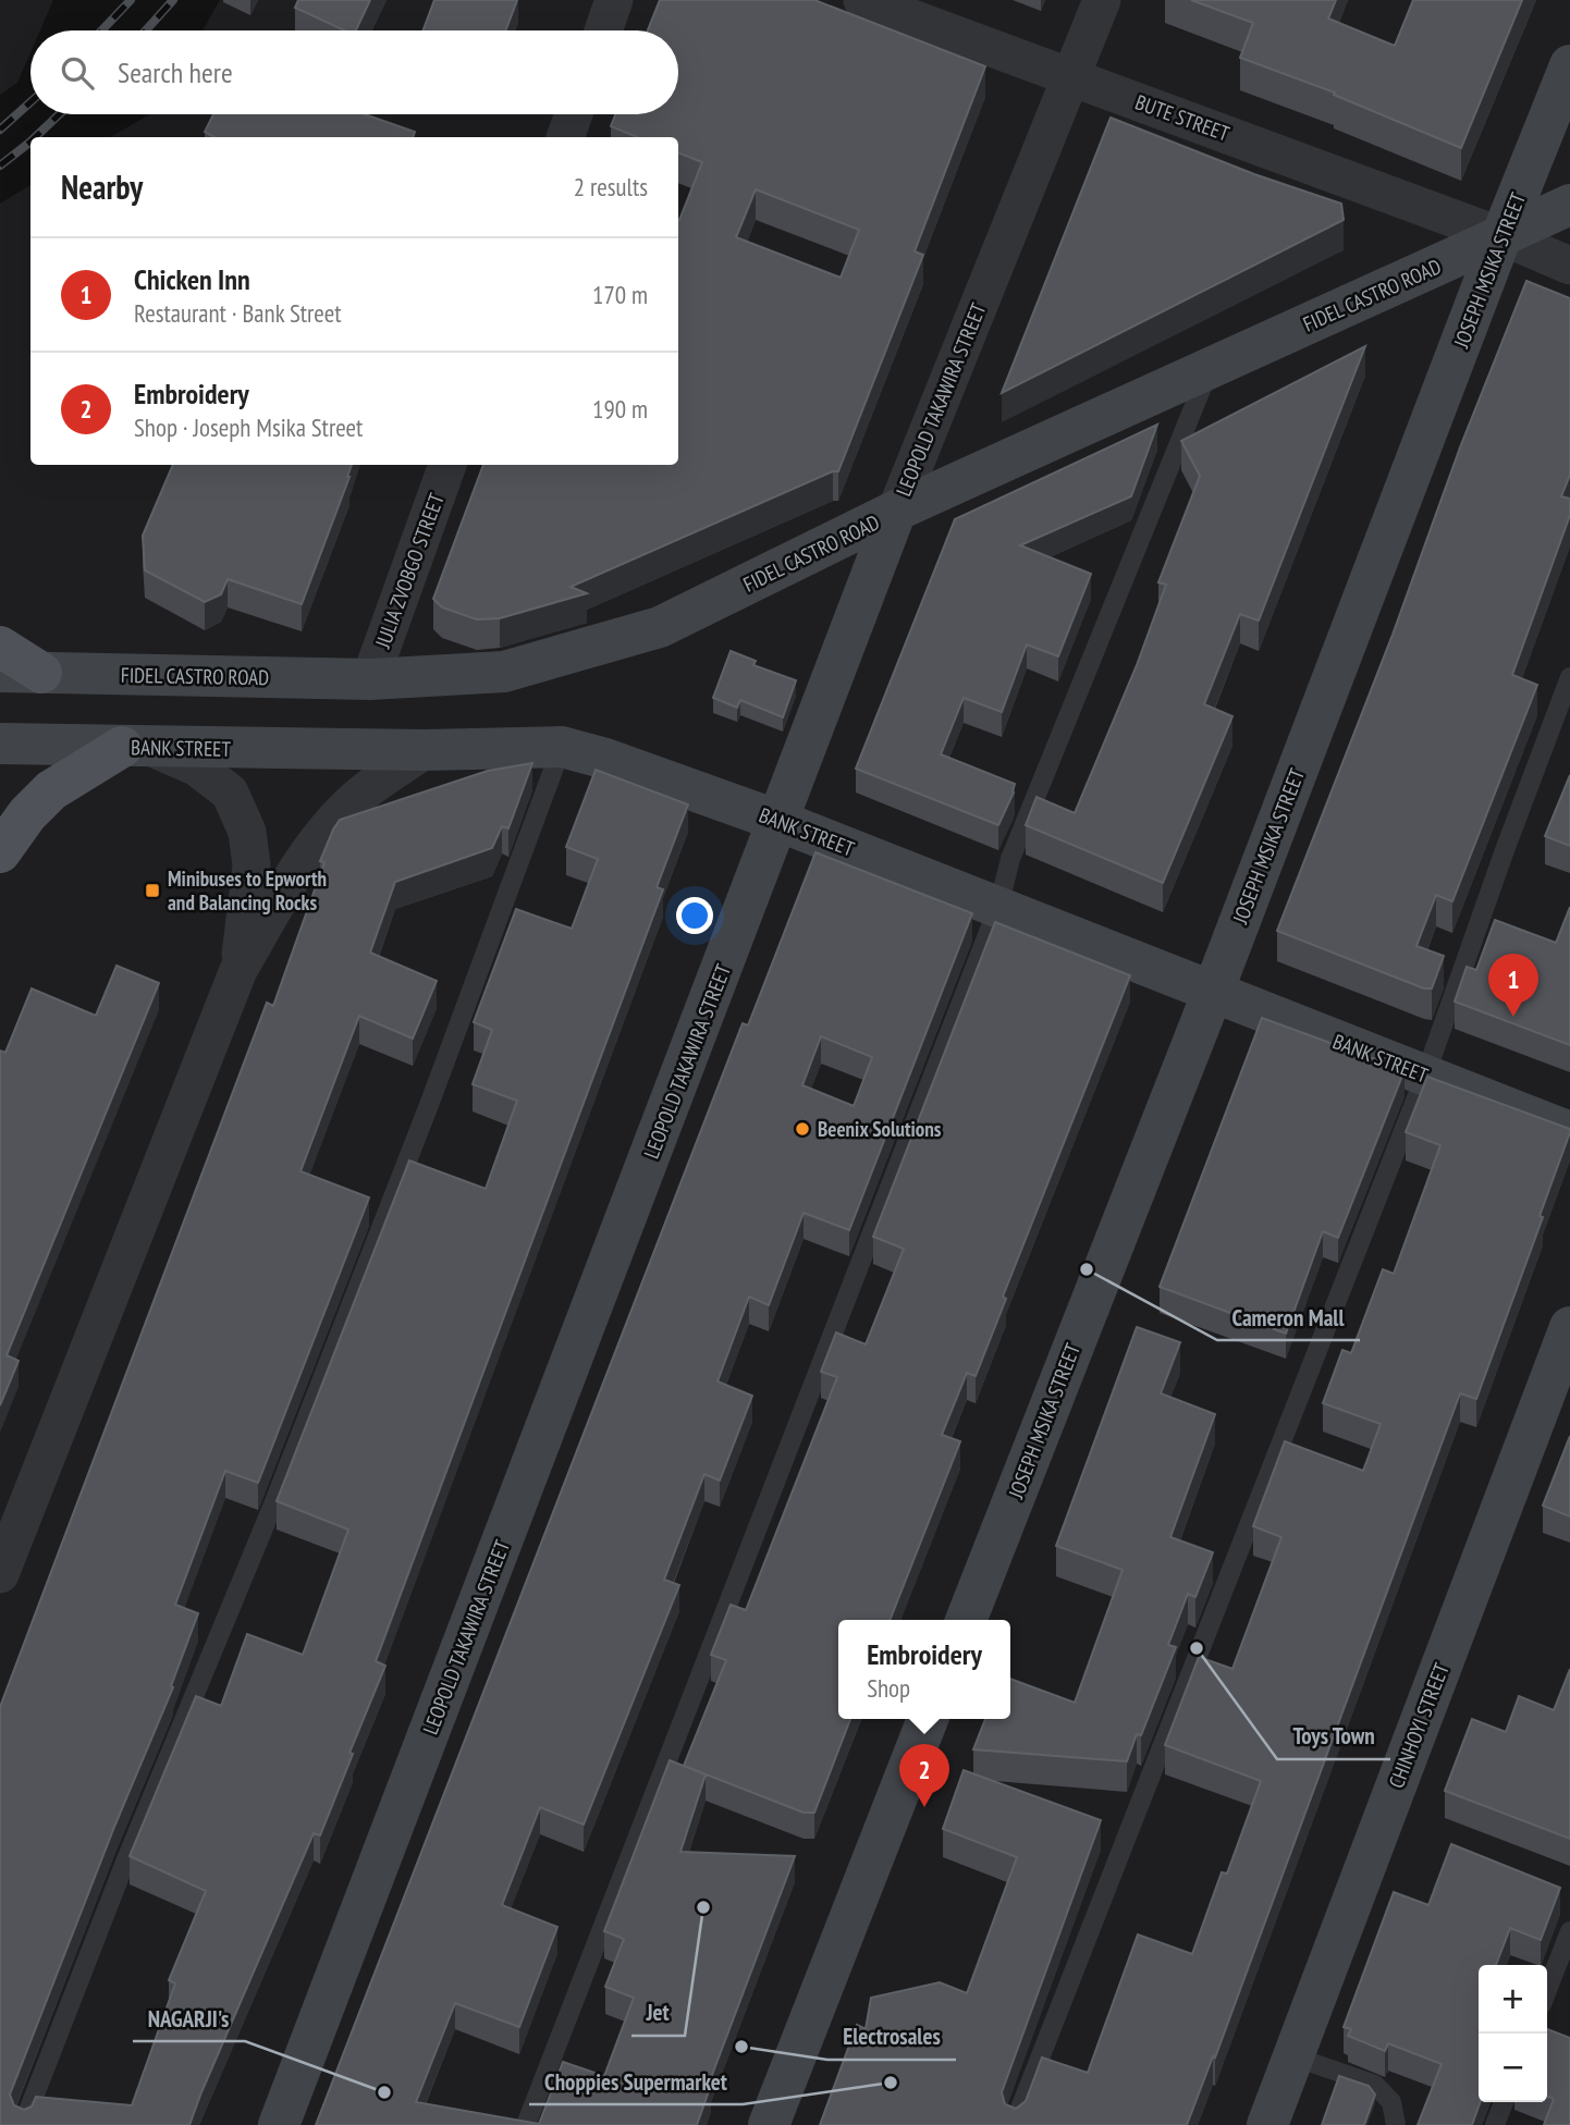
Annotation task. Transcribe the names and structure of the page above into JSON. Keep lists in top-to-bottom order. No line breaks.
{"streets":{"street":["BUTE STREET","JOSEPH MSIKA STREET","FIDEL CASTRO ROAD","LEOPOLD TAKAWIRA STREET","JULIA ZVOBGO STREET","BANK STREET","CHINHOYI STREET"]},"crossings":[["BUTE STREET","JOSEPH MSIKA STREET"],["BUTE STREET","FIDEL CASTRO ROAD"],["BUTE STREET","LEOPOLD TAKAWIRA STREET"],["JOSEPH MSIKA STREET","FIDEL CASTRO ROAD"],["JOSEPH MSIKA STREET","BANK STREET"],["FIDEL CASTRO ROAD","LEOPOLD TAKAWIRA STREET"],["FIDEL CASTRO ROAD","JULIA ZVOBGO STREET"],["LEOPOLD TAKAWIRA STREET","BANK STREET"]],"places":{"transit":["Minibuses to Epworth and Balancing Rocks"],"other":["Beenix Solutions","Cameron Mall","Toys Town","Jet","Electrosales","Choppies Supermarket","NAGARJI's"]},"page":{"search":"Search here","heading":["Nearby","2 results"],"list":[{"mark":"1","name":"Chicken Inn","note":"Restaurant · Bank Street","value":"170 m"},{"mark":"2","name":"Embroidery","note":"Shop · Joseph Msika Street","value":"190 m"}],"pins":["1","2"],"popup":["Embroidery","Shop"],"map_buttons":["+","−"]}}
